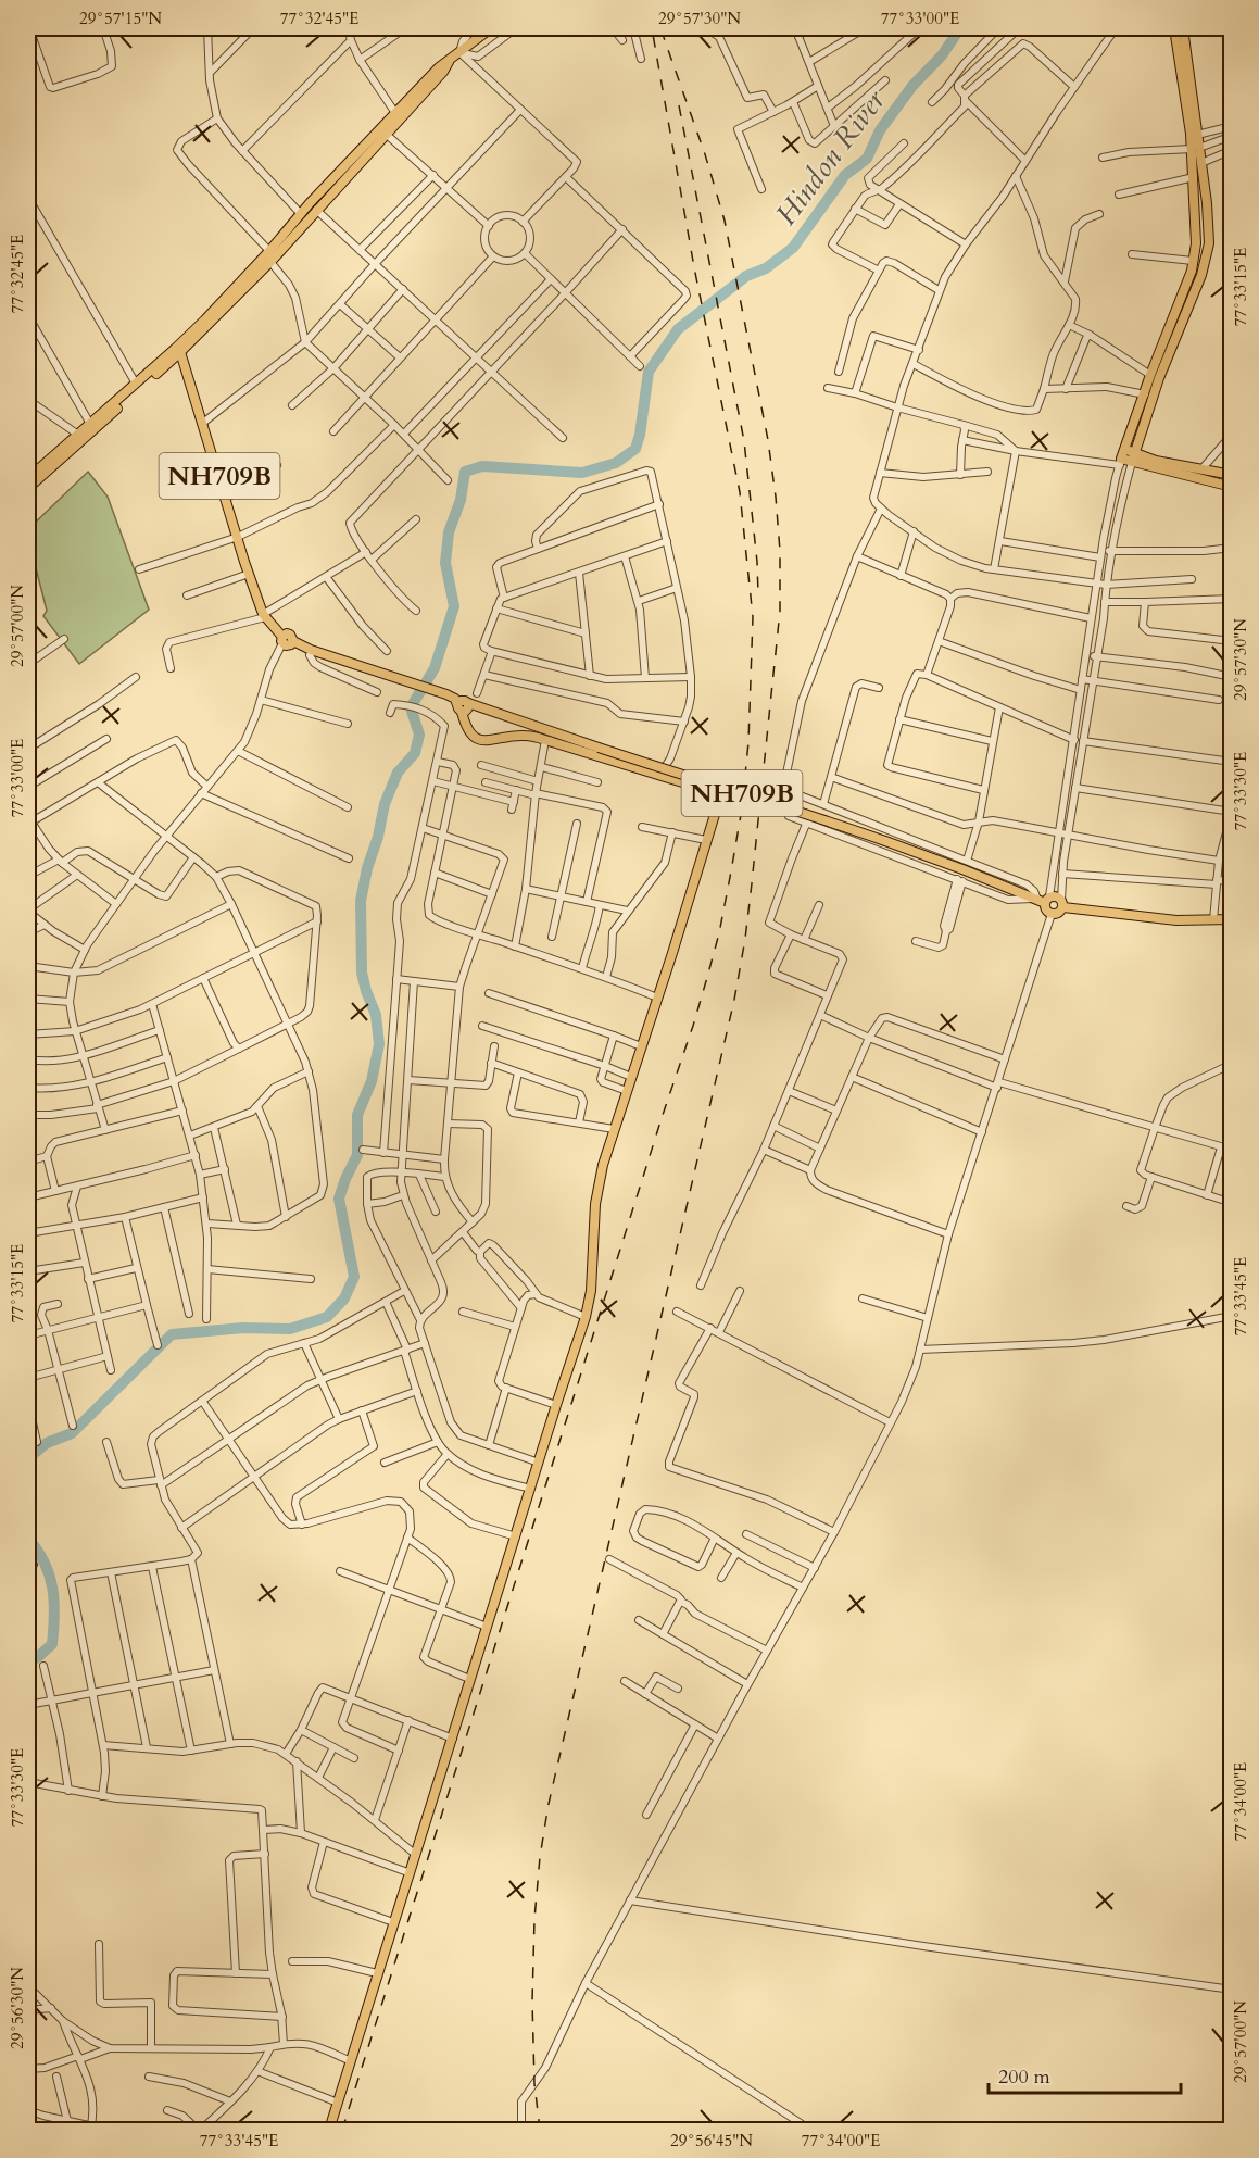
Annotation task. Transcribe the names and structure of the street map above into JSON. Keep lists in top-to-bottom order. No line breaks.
{"streets":{"highway":["NH709B"]},"water":["Hindon River"],"scale_bar":"200 m","coordinates":["29°57'15\"N","77°32'45\"E","29°57'30\"N","77°33'00\"E","77°33'15\"E","29°57'00\"N","77°33'30\"E","77°33'45\"E","77°34'00\"E","29°56'30\"N","29°56'45\"N"]}
